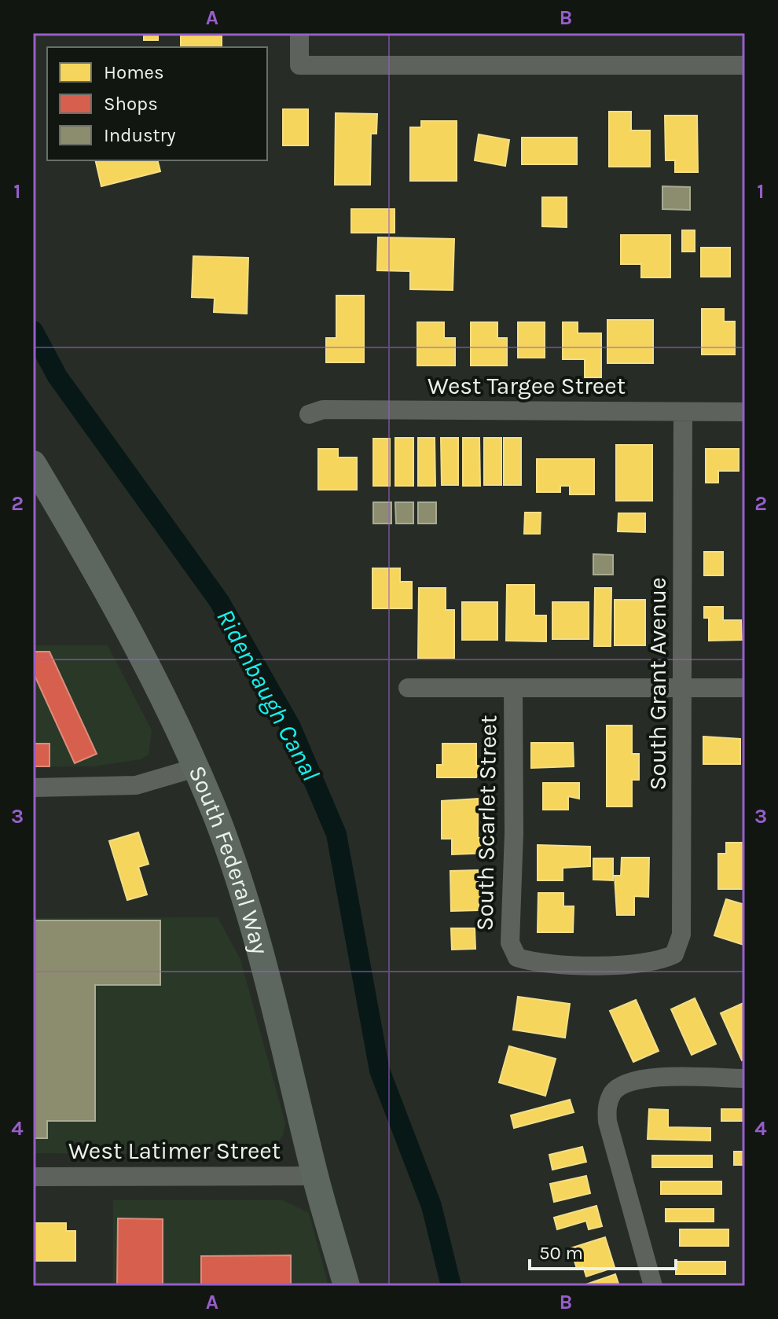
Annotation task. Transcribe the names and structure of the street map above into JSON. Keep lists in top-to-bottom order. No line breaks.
{"streets":{"main road":["South Federal Way"],"street":["West Targee Street","South Grant Avenue","South Scarlet Street","West Latimer Street"]},"crossings":[["West Targee Street","South Grant Avenue"],["South Grant Avenue","South Scarlet Street"],["South Federal Way","West Latimer Street"]],"water":["Ridenbaugh Canal"],"legend":["Homes","Shops","Industry"],"scale_bar":"50 m","grid":{"columns":["A","B"],"rows":["1","2","3","4"]}}
